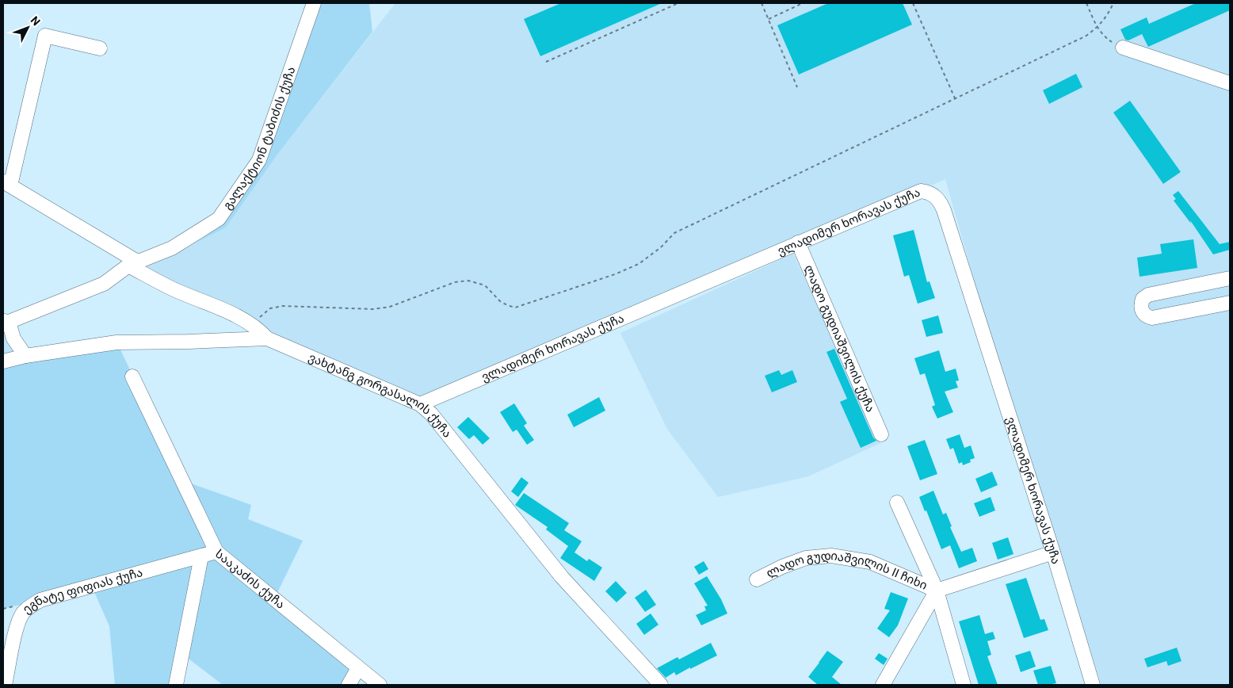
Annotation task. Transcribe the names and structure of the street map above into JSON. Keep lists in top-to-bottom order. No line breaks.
{"streets":{"street":["გალაქტიონ ტაბიძის ქუჩა","ვლადიმერ ხორავას ქუჩა","ლადო გუდიაშვილის ქუჩა","ვახტანგ გორგასალის ქუჩა","სააკაძის ქუჩა","ლადო გუდიაშვილის II ჩიხი","ეგნატე ფიფიას ქუჩა"]},"crossings":[["ვლადიმერ ხორავას ქუჩა","ლადო გუდიაშვილის ქუჩა"],["ვლადიმერ ხორავას ქუჩა","ვახტანგ გორგასალის ქუჩა"],["სააკაძის ქუჩა","ეგნატე ფიფიას ქუჩა"]],"north":"top right"}
